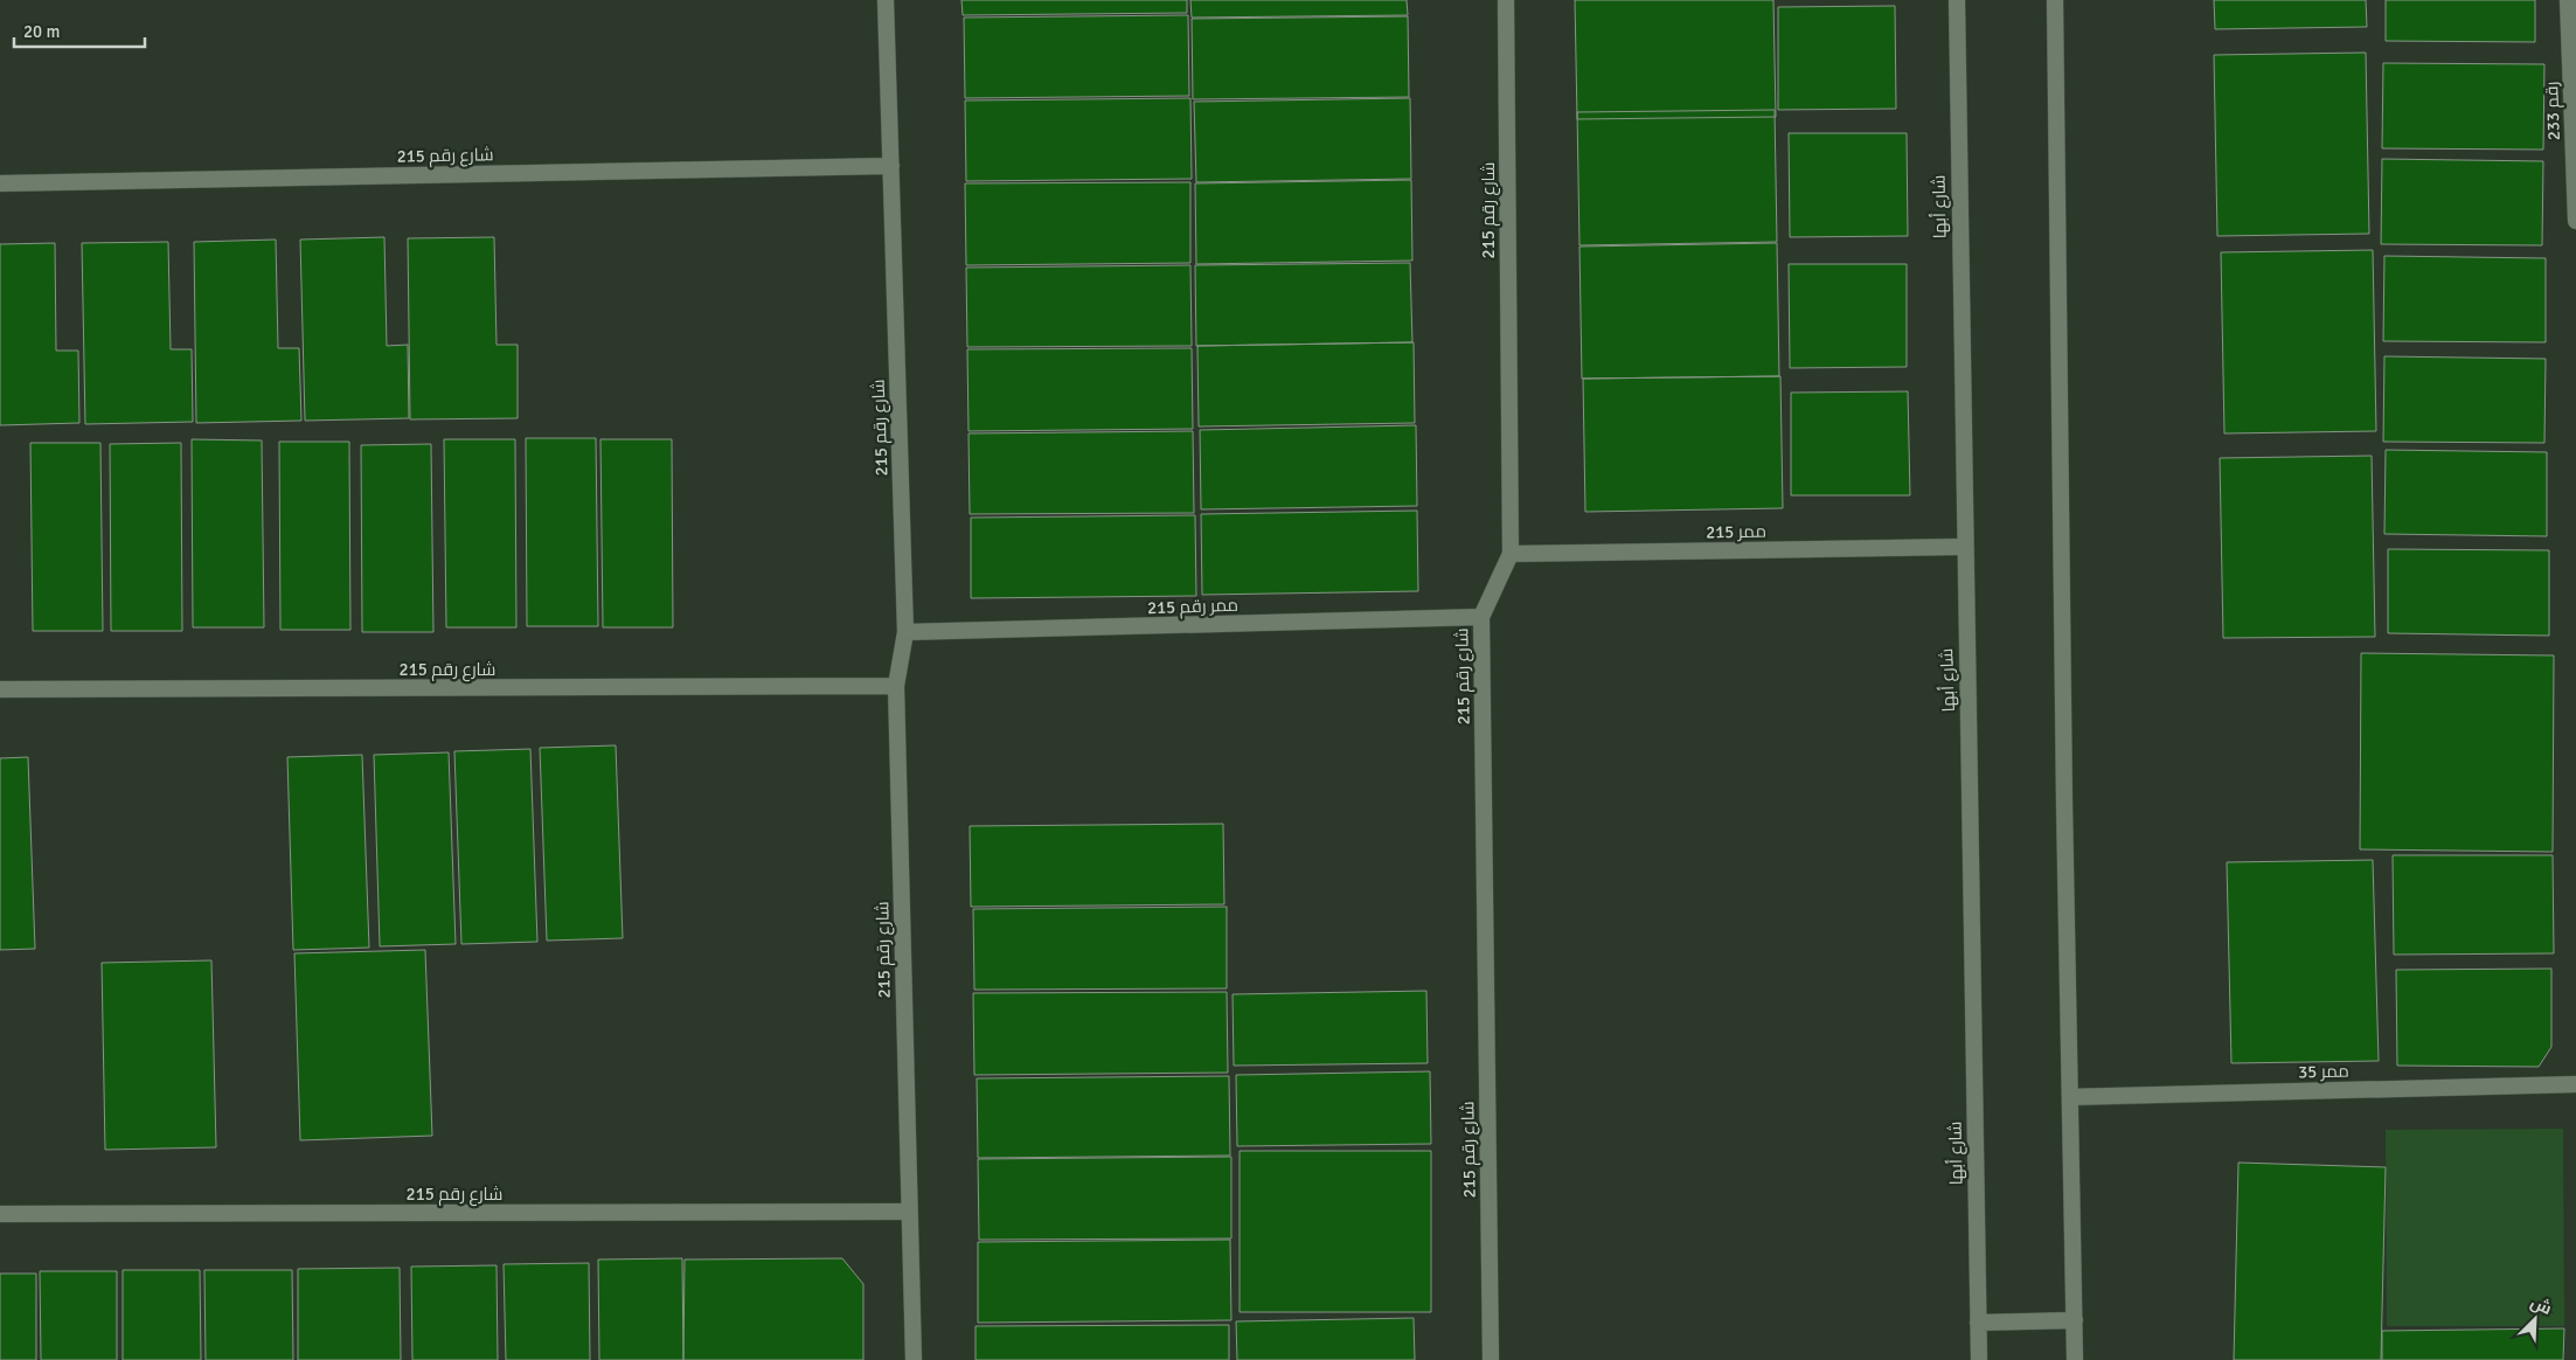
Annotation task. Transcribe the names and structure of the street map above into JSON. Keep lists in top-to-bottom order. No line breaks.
{"streets":{"street":["رقم 233","شارع رقم 215","شارع أبها","ممر 215","ممر رقم 215","ممر 35"]},"crossings":[["شارع رقم 215","ممر 215"],["شارع رقم 215","ممر رقم 215"],["شارع أبها","ممر 215"]],"scale_bar":"20 m","north":"top right"}
